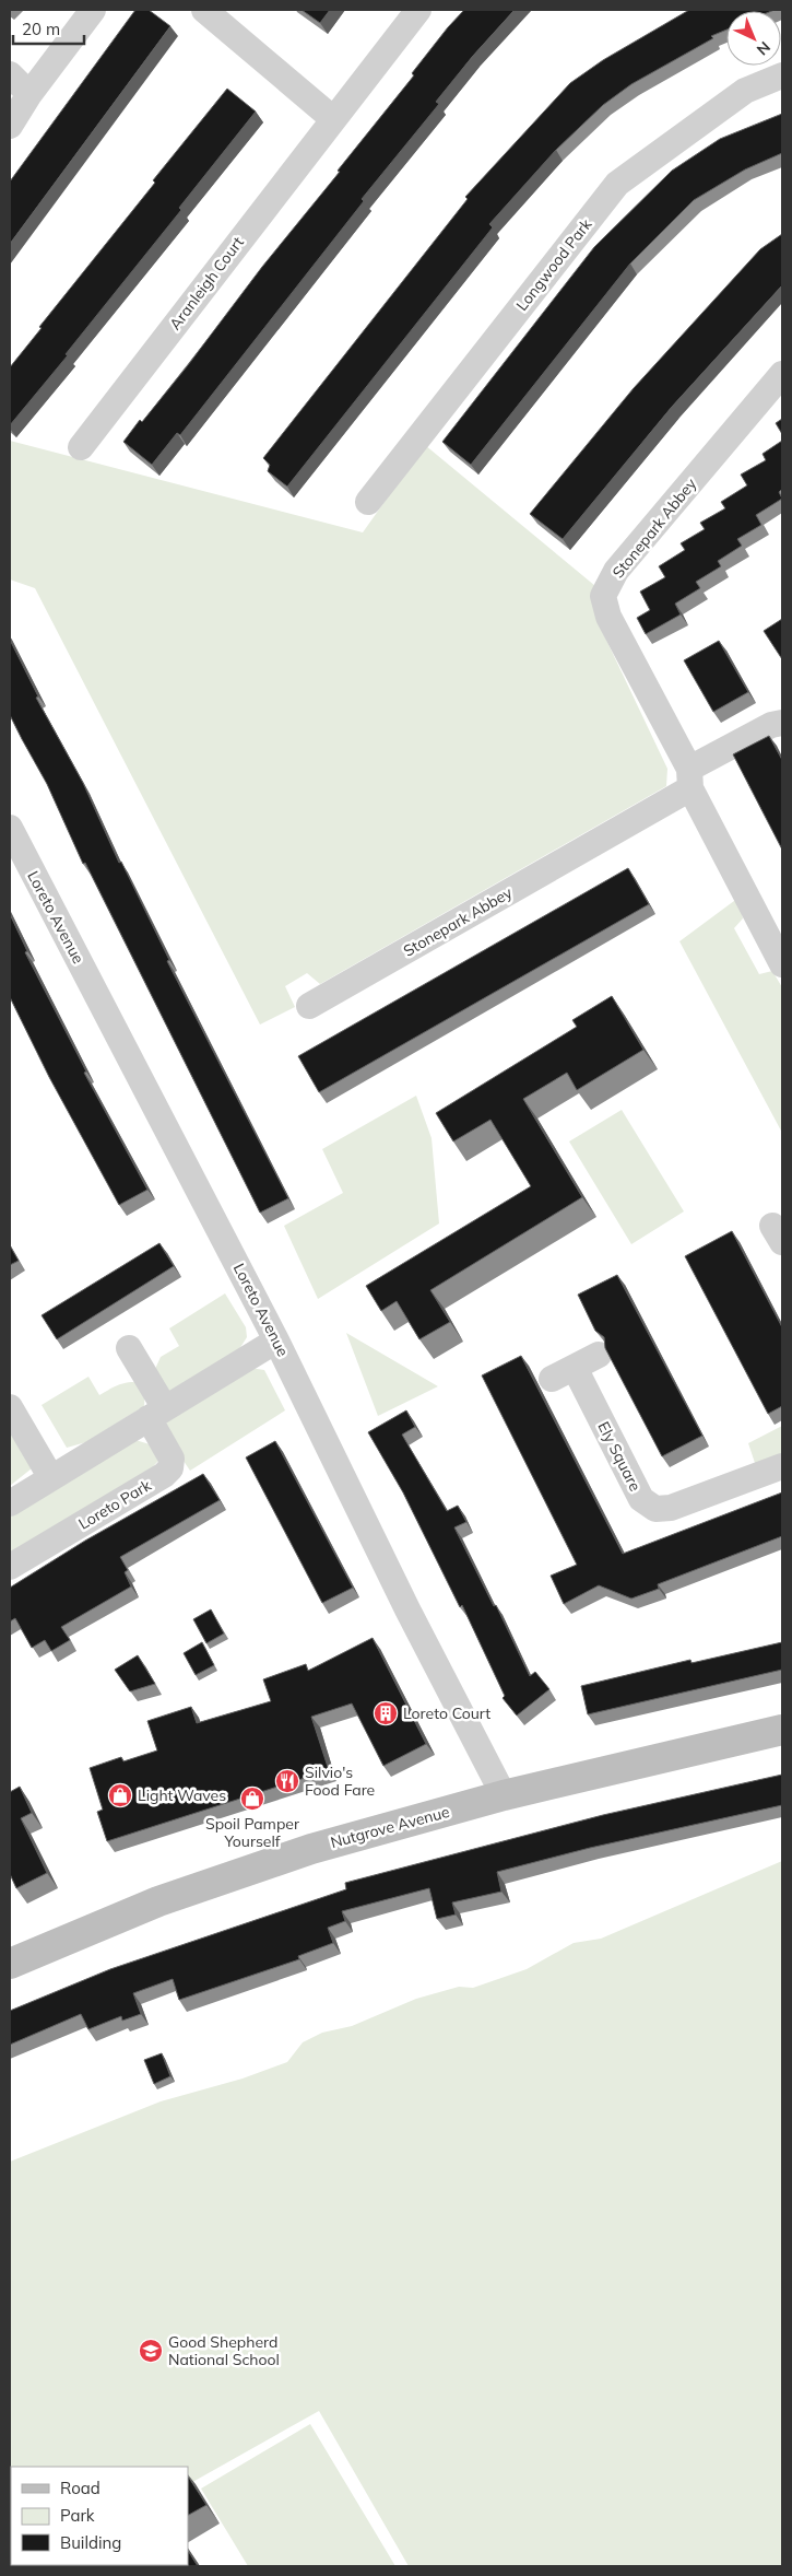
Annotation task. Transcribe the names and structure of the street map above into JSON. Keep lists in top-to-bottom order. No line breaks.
{"streets":{"main road":["Nutgrove Avenue"],"street":["Longwood Park","Aranleigh Court","Stonepark Abbey","Loreto Avenue","Ely Square","Loreto Park"]},"crossings":[["Loreto Avenue","Nutgrove Avenue"]],"places":{"building":["Loreto Court"],"restaurant":["Silvio's Food Fare"],"shop":["Light Waves","Spoil Pamper Yourself"],"school or university":["Good Shepherd National School"]},"legend":["Road","Park","Building"],"scale_bar":"20 m","north":"bottom right"}
